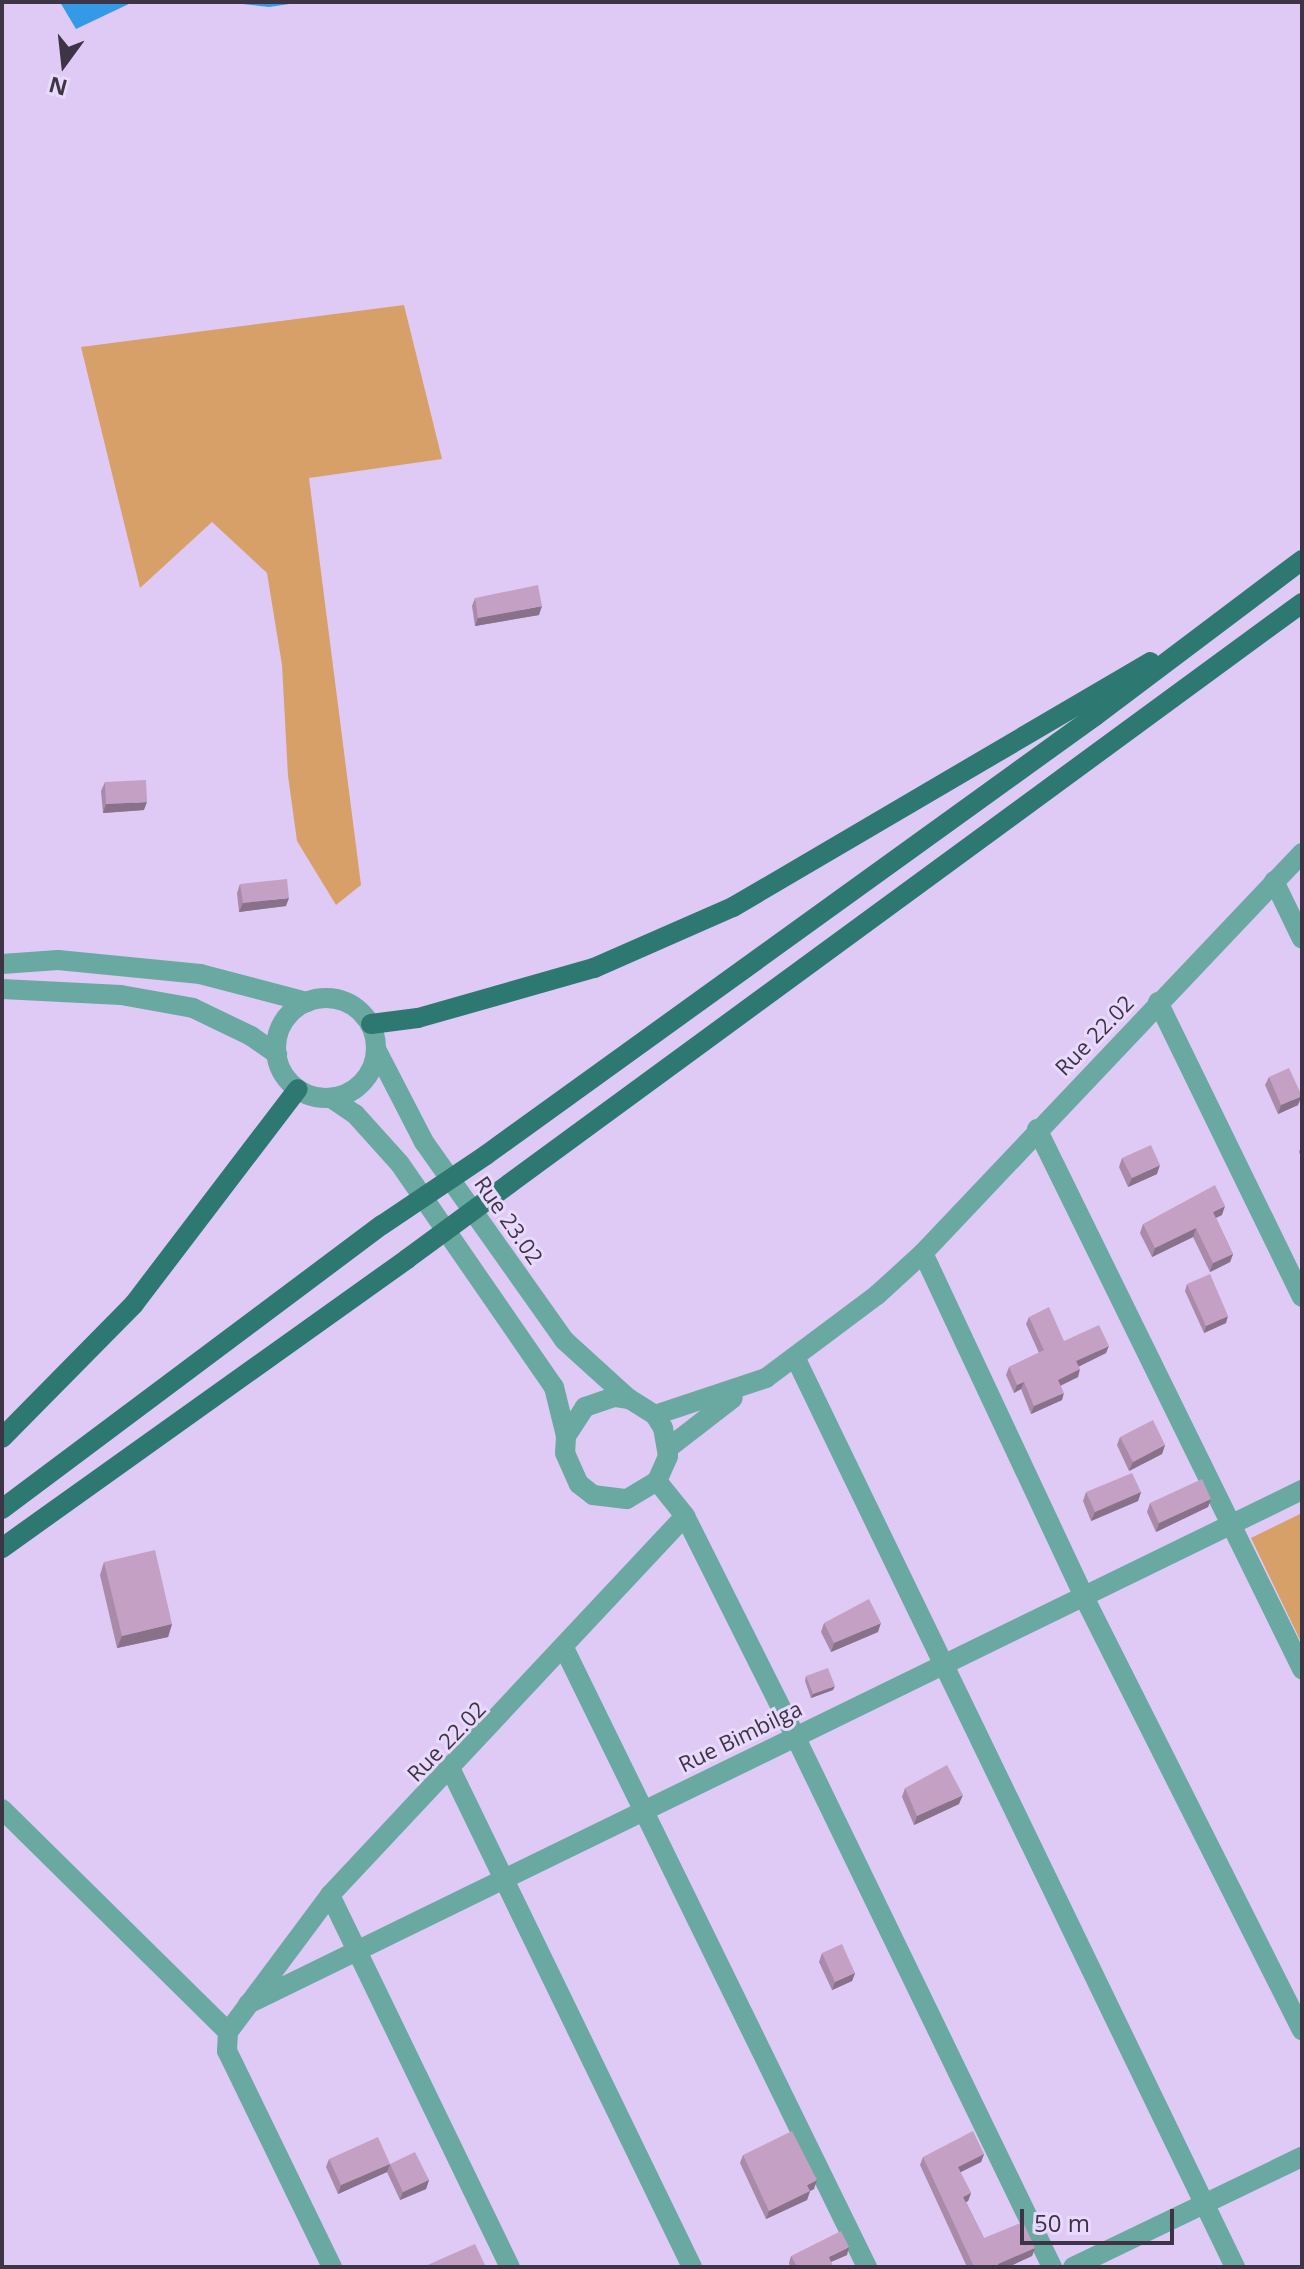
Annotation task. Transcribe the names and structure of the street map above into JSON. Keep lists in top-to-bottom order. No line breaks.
{"streets":{"street":["Rue 22.02","Rue 23.02","Rue Bimbilga"]},"crossings":[["Rue 22.02","Rue Bimbilga"]],"scale_bar":"50 m","north":"bottom"}
